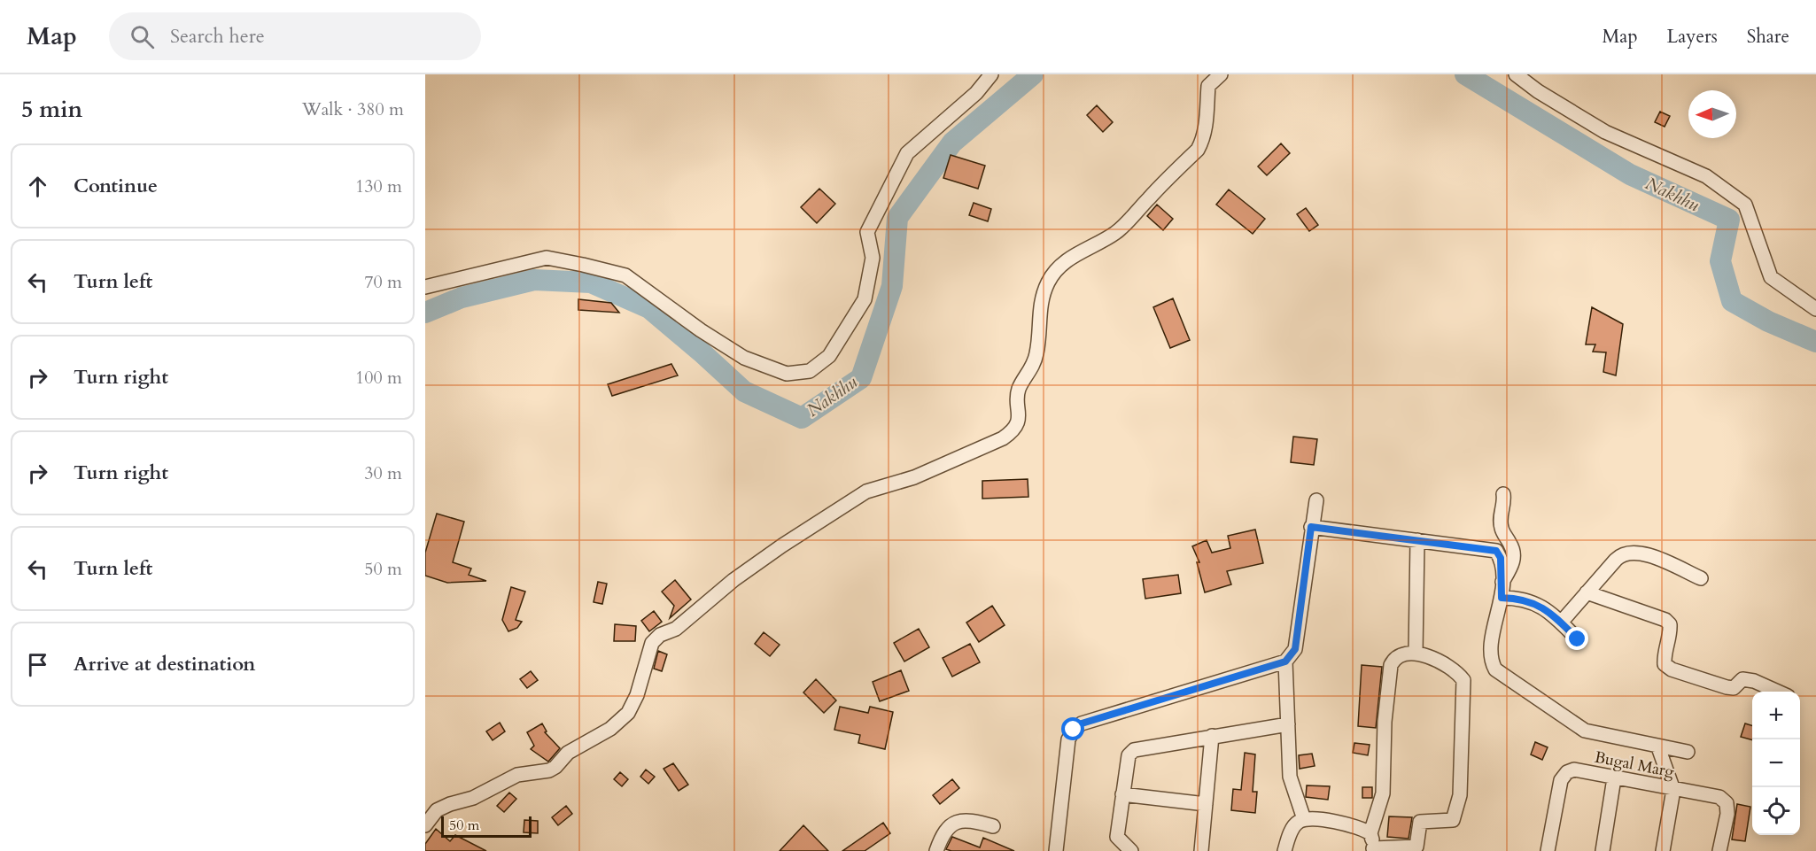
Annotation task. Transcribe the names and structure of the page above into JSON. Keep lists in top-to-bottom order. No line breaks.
{"streets":{"street":["Bugal Marg"]},"water":["Nakhhu"],"scale_bar":"50 m","north":"left","page":{"header":"Map","search":"Search here","nav":["Map","Layers","Share"],"heading":["5 min","Walk · 380 m"],"list":[["Continue","130 m"],["Turn left","70 m"],["Turn right","100 m"],["Turn right","30 m"],["Turn left","50 m"],"Arrive at destination"],"map_buttons":["+","−"],"scale":"50 m"}}
